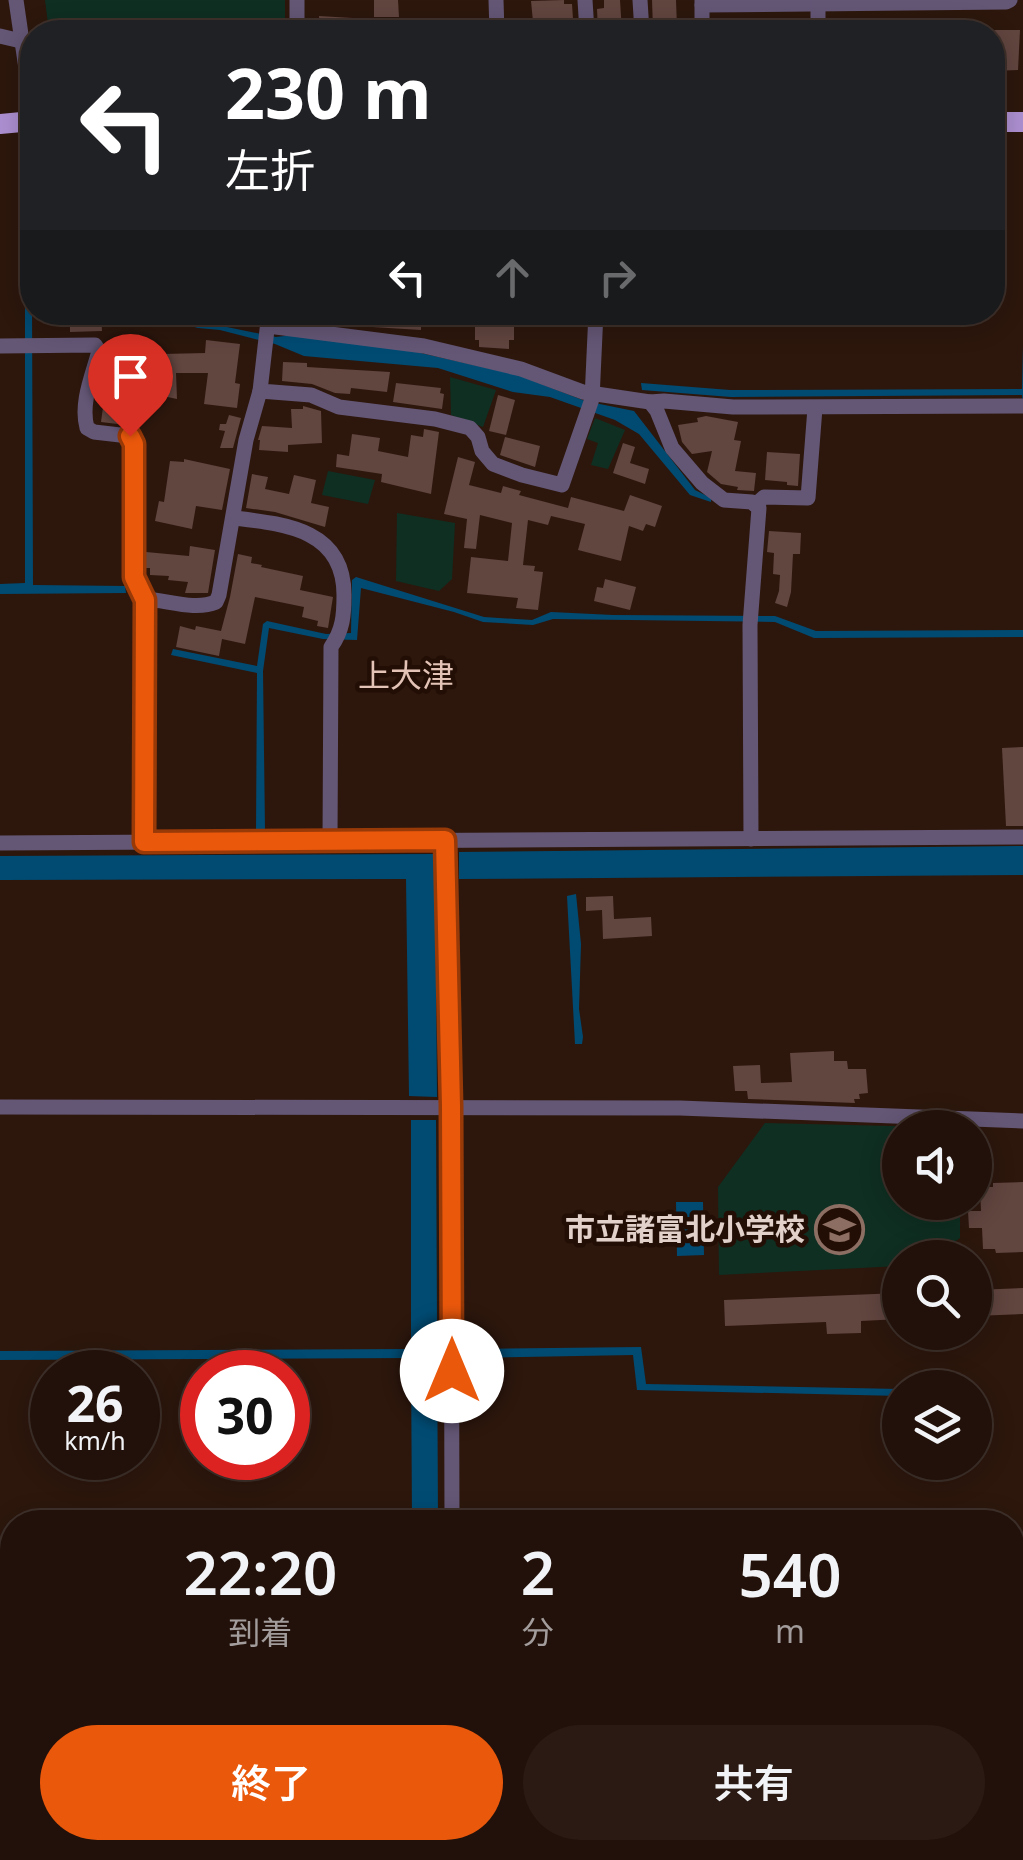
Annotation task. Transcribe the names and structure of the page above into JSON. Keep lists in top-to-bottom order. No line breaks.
{"districts":["上大津"],"places":{"school or university":["市立諸富北小学校"]},"page":{"turn":["230 m","左折"],"speed":"26 km/h","limit":"30","eta":["22:20","到着","2","分","540","m"],"buttons":["終了","共有"]}}
